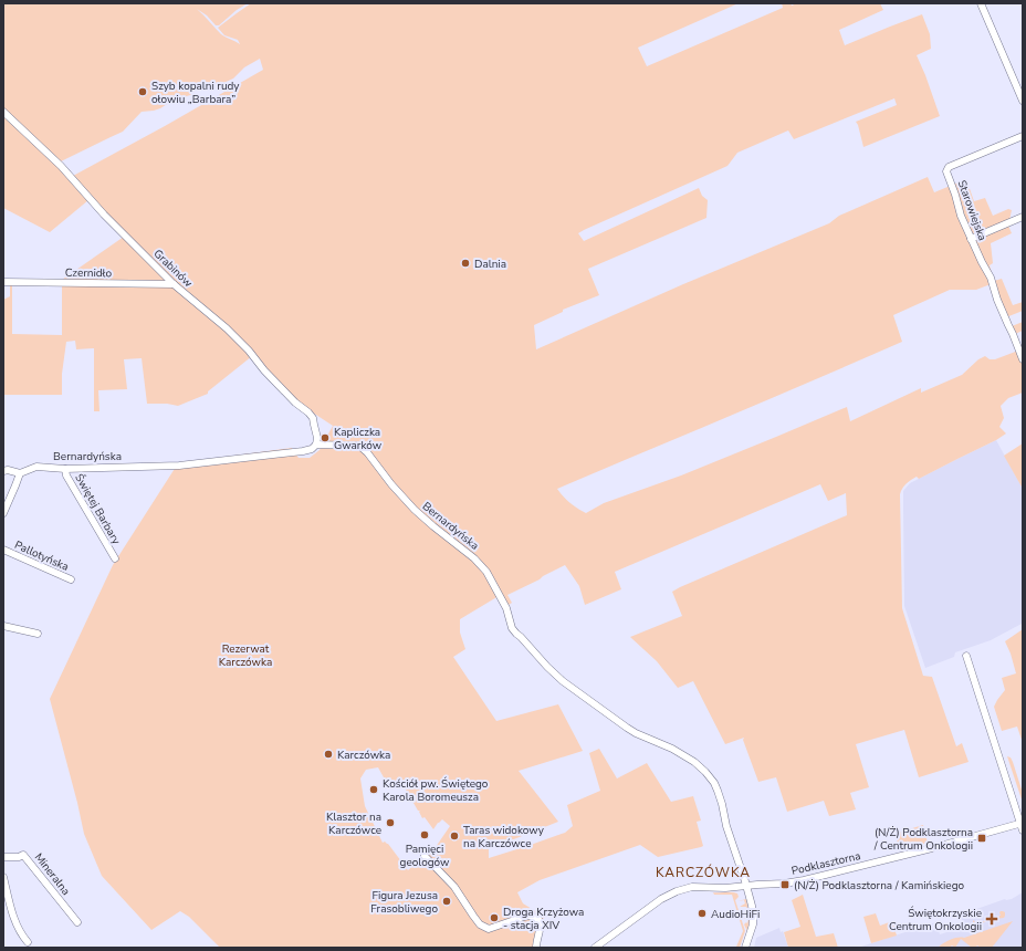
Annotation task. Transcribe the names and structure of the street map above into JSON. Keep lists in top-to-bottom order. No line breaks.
{"streets":{"street":["Starowiejska","Grabinów","Czernidło","Bernardyńska","Świętej Barbary","Pallotyńska","Podklasztorna","Mineralna"]},"crossings":[["Grabinów","Czernidło"],["Grabinów","Bernardyńska"],["Bernardyńska","Świętej Barbary"],["Bernardyńska","Podklasztorna"]],"districts":["KARCZÓWKA"],"parks":["Rezerwat Karczówka"],"places":{"other":["Szyb kopalni rudy ołowiu „Barbara”","Dalnia","Kapliczka Gwarków","Karczówka","Kościół pw. Świętego Karola Boromeusza","Klasztor na Karczówce","Pamięci geologów","Taras widokowy na Karczówce","Figura Jezusa Frasobliwego","AudioHiFi","Droga Krzyżowa - stacja XIV"],"transit":["(N/Ż) Podklasztorna / Centrum Onkologii","(N/Ż) Podklasztorna / Kamińskiego"],"health":["Świętokrzyskie Centrum Onkologii"]}}
